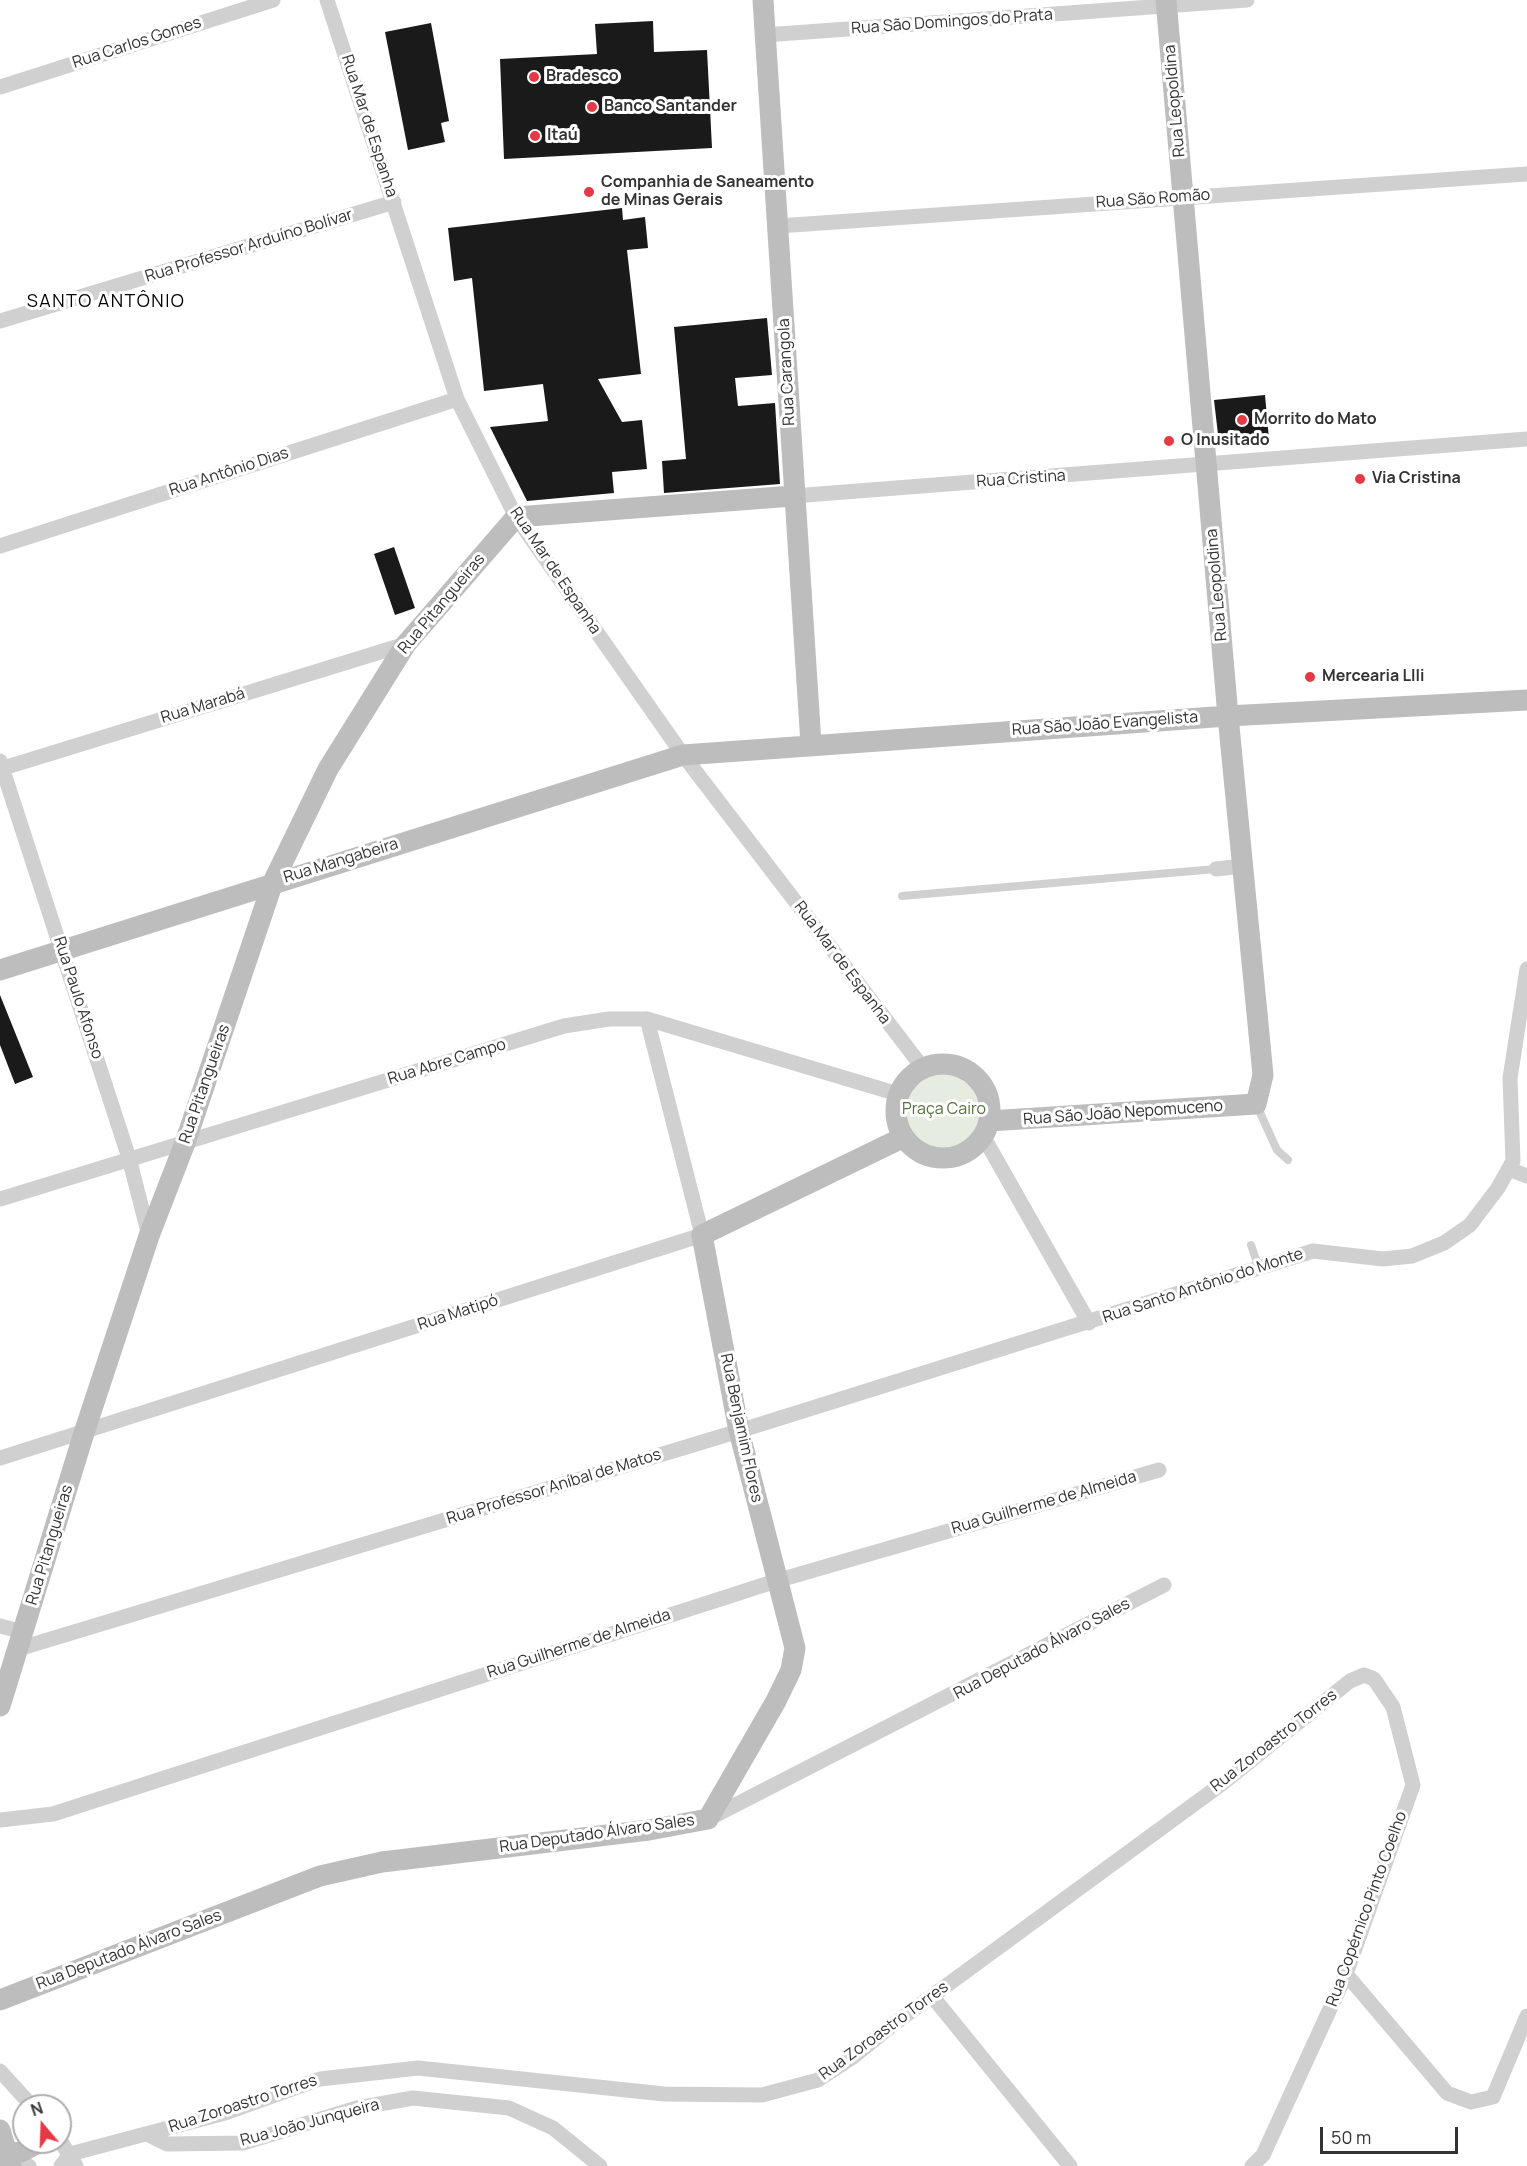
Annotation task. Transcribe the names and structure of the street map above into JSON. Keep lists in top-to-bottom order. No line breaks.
{"streets":{"street":["Rua São Domingos do Prata","Rua Carlos Gomes","Rua Leopoldina","Rua Mar de Espanha","Rua São Romão","Rua Professor Arduíno Bolívar","Rua Carangola","Rua Antônio Dias","Rua Cristina","Rua Pitangueiras","Rua Marabá","Rua São João Evangelista","Rua Mangabeira","Rua Paulo Afonso","Rua Abre Campo","Rua São João Nepomuceno","Rua Santo Antônio do Monte","Rua Matipó","Rua Benjamim Flores","Rua Professor Aníbal de Matos","Rua Guilherme de Almeida","Rua Deputado Álvaro Sales","Rua Zoroastro Torres","Rua Copérnico Pinto Coelho","Rua João Junqueira"]},"crossings":[["Rua São Domingos do Prata","Rua Leopoldina"],["Rua São Domingos do Prata","Rua Carangola"],["Rua Leopoldina","Rua São Romão"],["Rua Leopoldina","Rua Cristina"],["Rua Leopoldina","Rua São João Evangelista"],["Rua Leopoldina","Rua São João Nepomuceno"],["Rua Mar de Espanha","Rua Professor Arduíno Bolívar"],["Rua Mar de Espanha","Rua Antônio Dias"],["Rua Mar de Espanha","Rua Cristina"],["Rua Mar de Espanha","Rua Pitangueiras"],["Rua Mar de Espanha","Rua São João Evangelista"],["Rua Mar de Espanha","Rua Mangabeira"],["Rua Mar de Espanha","Rua Abre Campo"],["Rua Mar de Espanha","Rua São João Nepomuceno"],["Rua Mar de Espanha","Rua Matipó"],["Rua São Romão","Rua Carangola"],["Rua Carangola","Rua Cristina"],["Rua Carangola","Rua São João Evangelista"],["Rua Cristina","Rua Pitangueiras"],["Rua Pitangueiras","Rua Marabá"],["Rua Pitangueiras","Rua Mangabeira"],["Rua Pitangueiras","Rua Paulo Afonso"],["Rua Pitangueiras","Rua Abre Campo"],["Rua Pitangueiras","Rua Matipó"],["Rua Pitangueiras","Rua Professor Aníbal de Matos"],["Rua Marabá","Rua Paulo Afonso"],["Rua São João Evangelista","Rua Mangabeira"],["Rua Mangabeira","Rua Paulo Afonso"],["Rua Paulo Afonso","Rua Abre Campo"],["Rua Abre Campo","Rua São João Nepomuceno"],["Rua Abre Campo","Rua Matipó"],["Rua Abre Campo","Rua Benjamim Flores"],["Rua São João Nepomuceno","Rua Matipó"],["Rua Santo Antônio do Monte","Rua Professor Aníbal de Matos"],["Rua Matipó","Rua Benjamim Flores"],["Rua Benjamim Flores","Rua Professor Aníbal de Matos"],["Rua Benjamim Flores","Rua Guilherme de Almeida"],["Rua Benjamim Flores","Rua Deputado Álvaro Sales"],["Rua Zoroastro Torres","Rua Copérnico Pinto Coelho"],["Rua Zoroastro Torres","Rua João Junqueira"]],"districts":["SANTO ANTÔNIO"],"parks":["Praça Cairo"],"places":["Bradesco","Banco Santander","Itaú","Companhia de Saneamento de Minas Gerais","Morrito do Mato","O Inusitado","Via Cristina","Mercearia LIli"],"scale_bar":"50 m","north":"top"}
